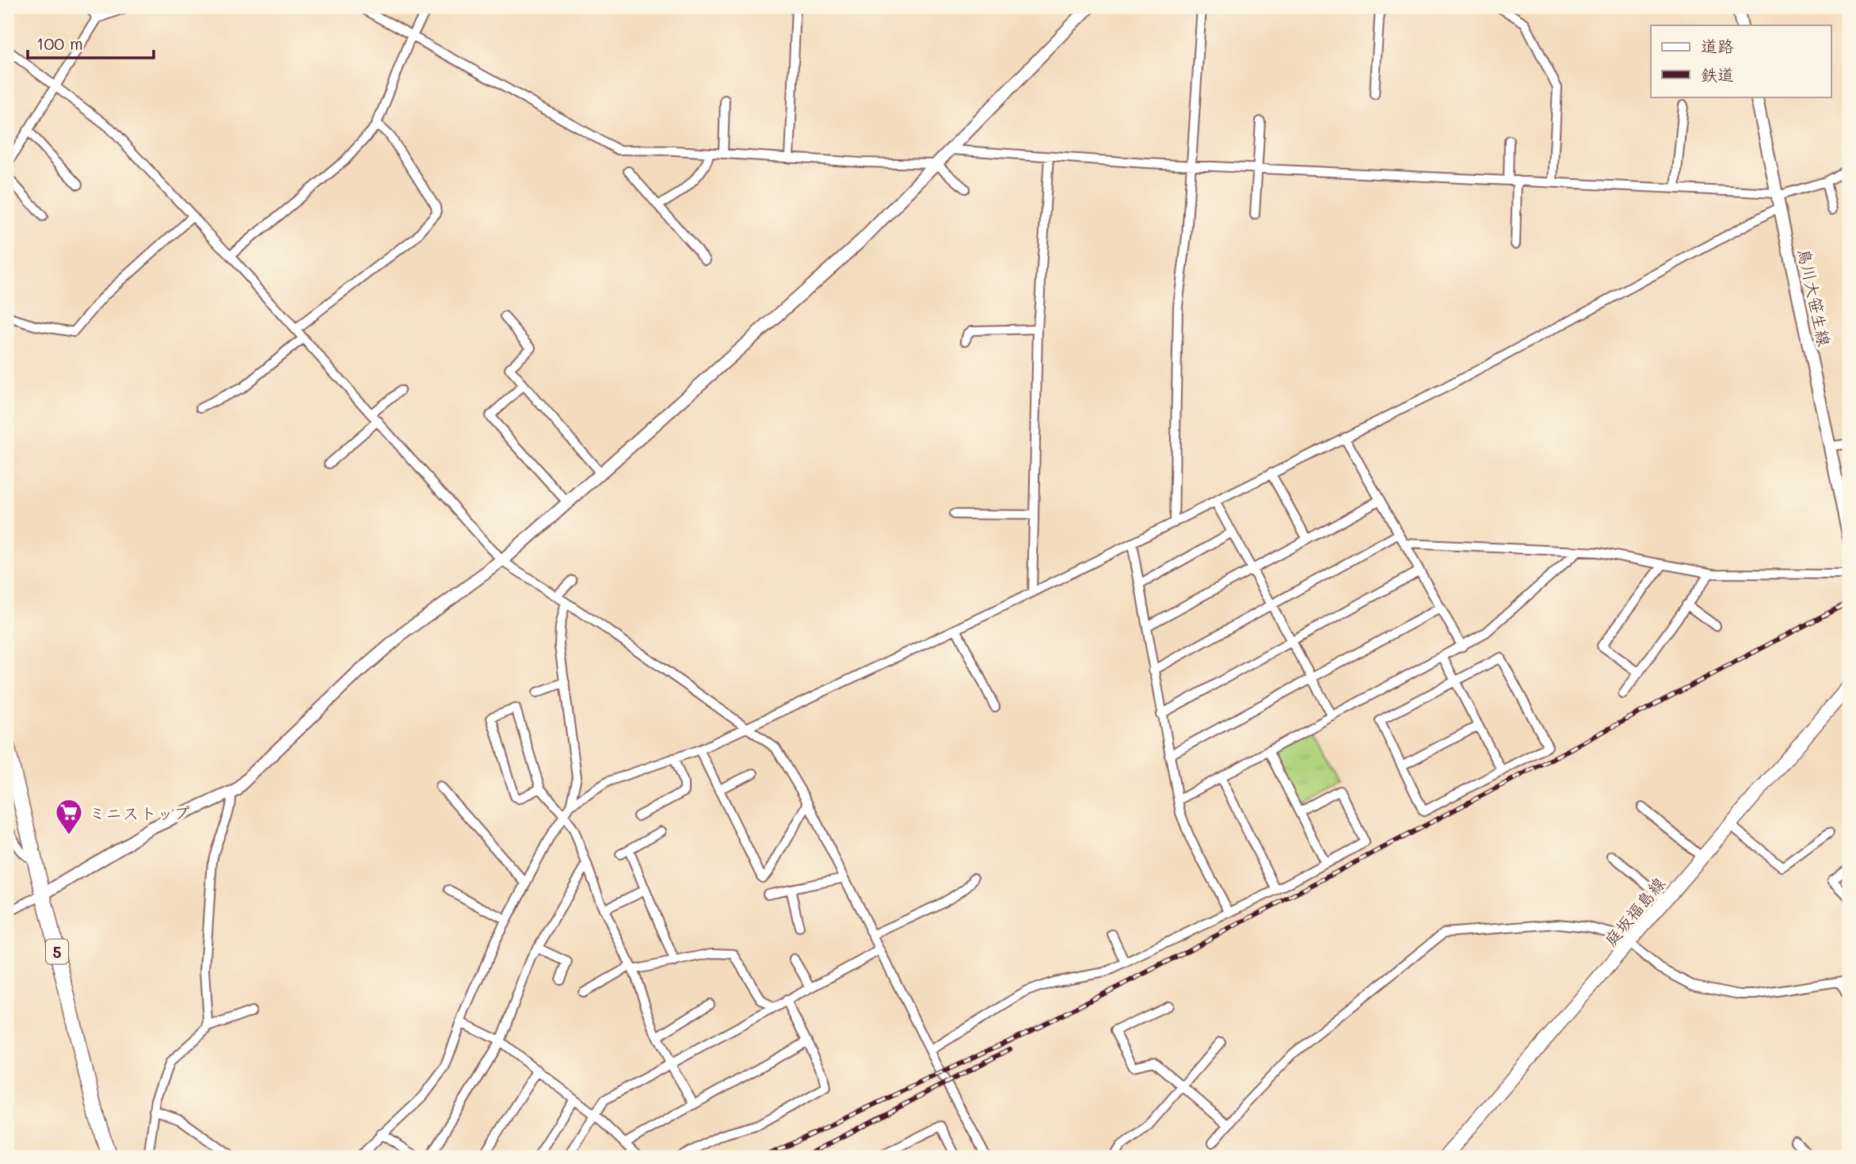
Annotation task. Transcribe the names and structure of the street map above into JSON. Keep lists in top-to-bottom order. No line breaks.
{"streets":{"main road":["庭坂福島線","5"],"street":["鳥川大笹生線"]},"places":{"supermarket":["ミニストップ"]},"legend":["道路","鉄道"],"scale_bar":"100 m"}
